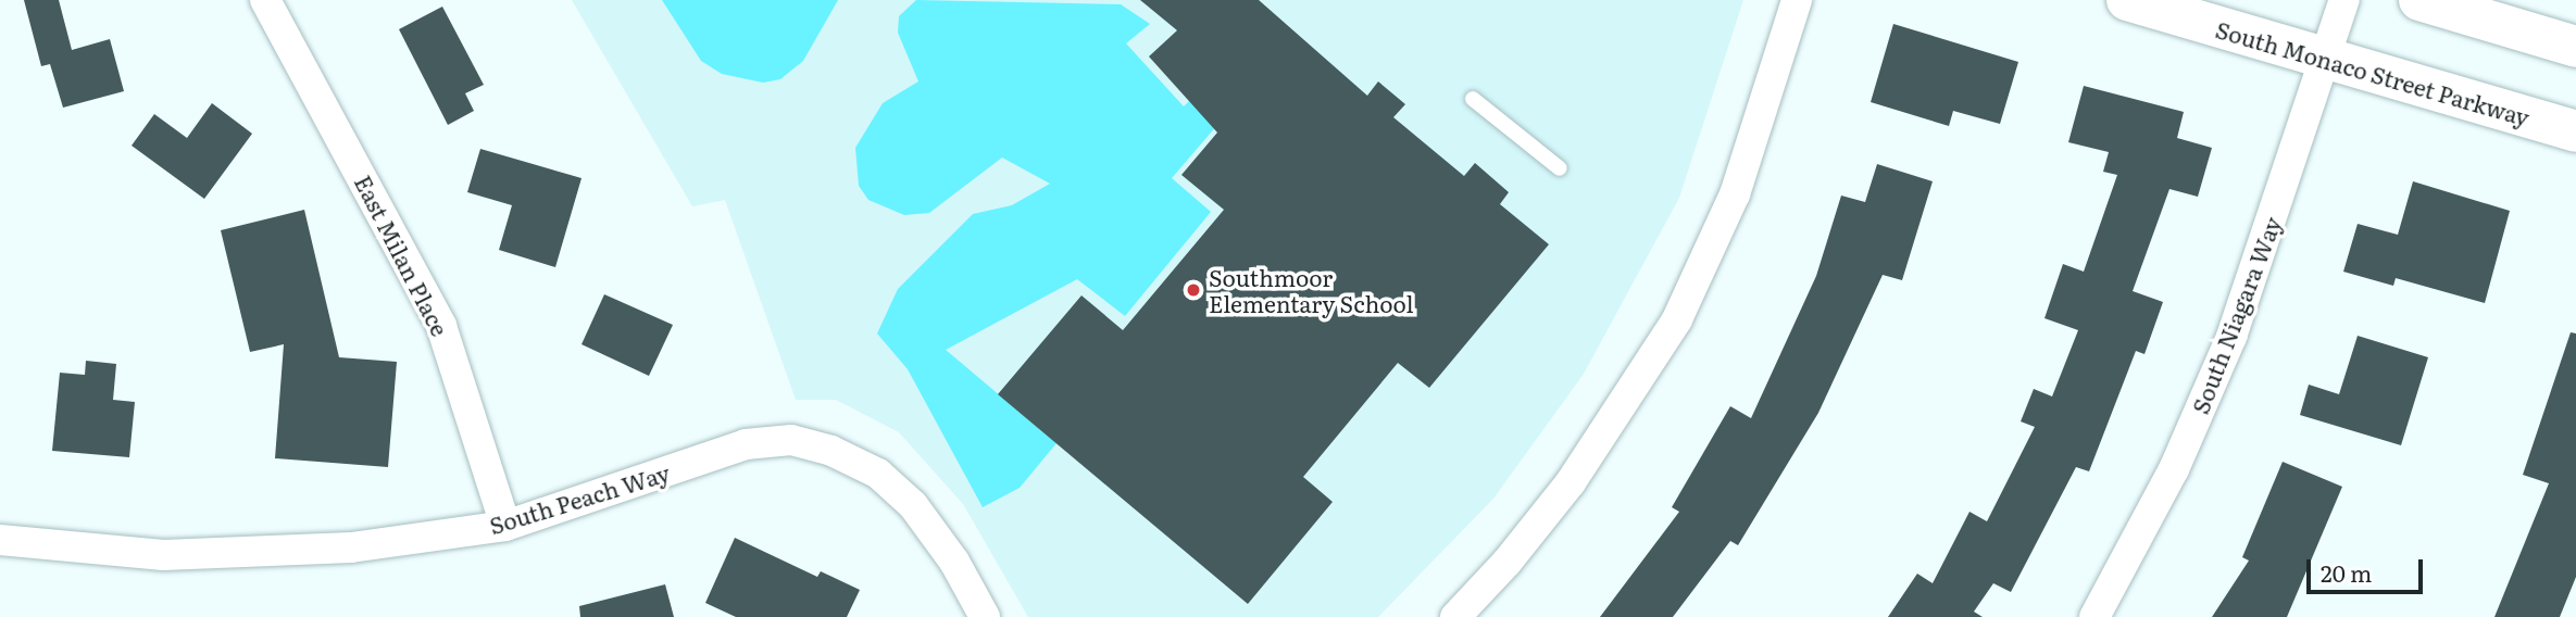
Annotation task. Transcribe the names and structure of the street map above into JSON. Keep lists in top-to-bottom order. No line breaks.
{"streets":{"main road":["South Monaco Street Parkway"],"street":["East Milan Place","South Niagara Way","South Peach Way"]},"crossings":[["South Monaco Street Parkway","South Niagara Way"],["East Milan Place","South Peach Way"]],"places":["Southmoor Elementary School"],"scale_bar":"20 m"}
